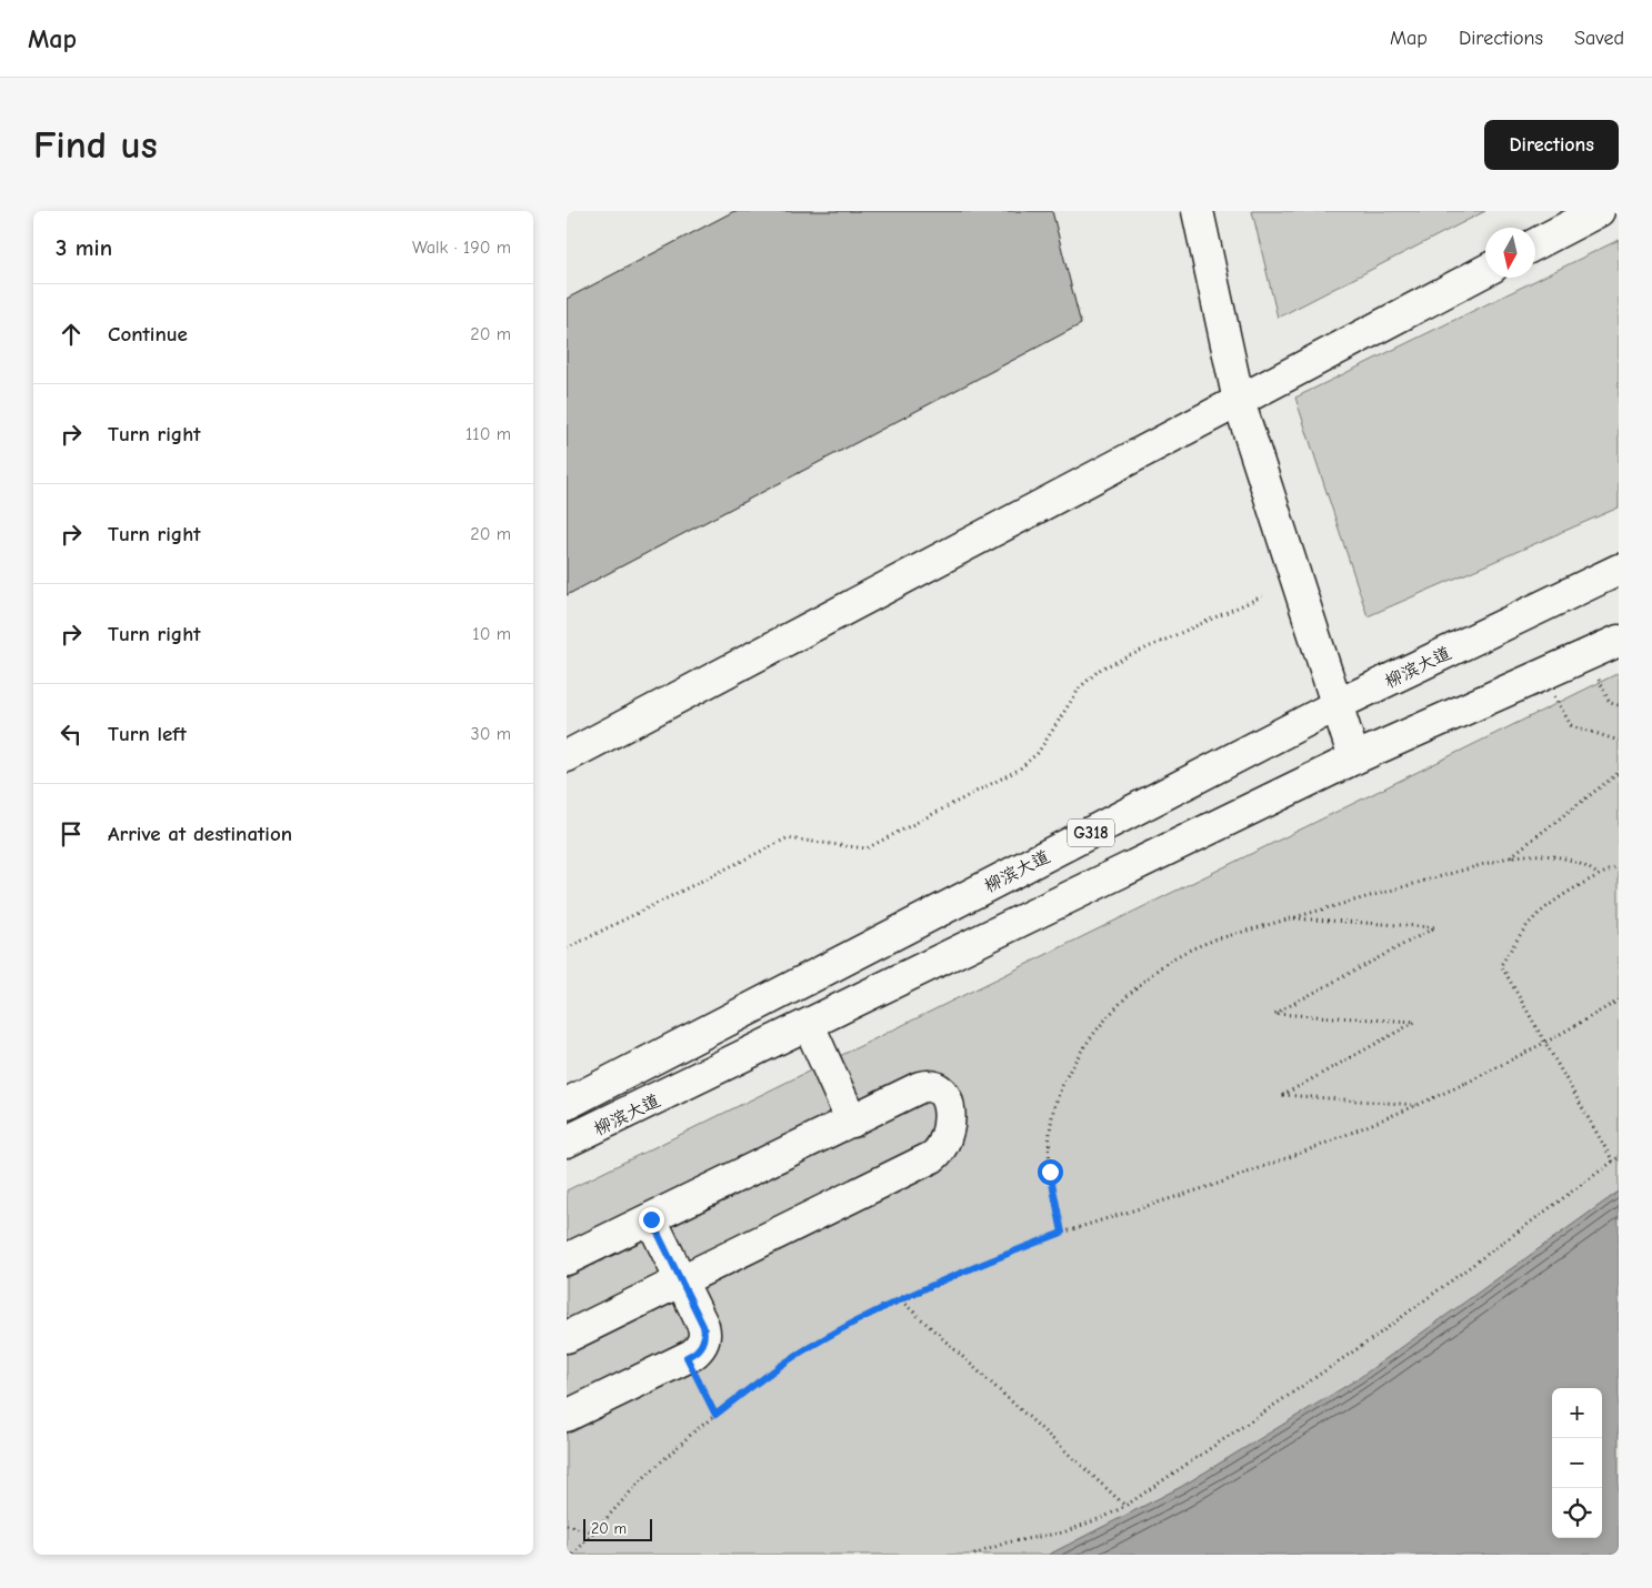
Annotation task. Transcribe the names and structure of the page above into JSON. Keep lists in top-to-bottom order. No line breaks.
{"streets":{"main road":["柳滨大道","G318"]},"scale_bar":"20 m","north":"bottom","page":{"header":"Map","nav":["Map","Directions","Saved"],"buttons":"Directions","title":"Find us","heading":["3 min","Walk · 190 m"],"list":[["Continue","20 m"],["Turn right","110 m"],["Turn right","20 m"],["Turn right","10 m"],["Turn left","30 m"],"Arrive at destination"],"map_buttons":["+","−"],"scale":"20 m"}}
